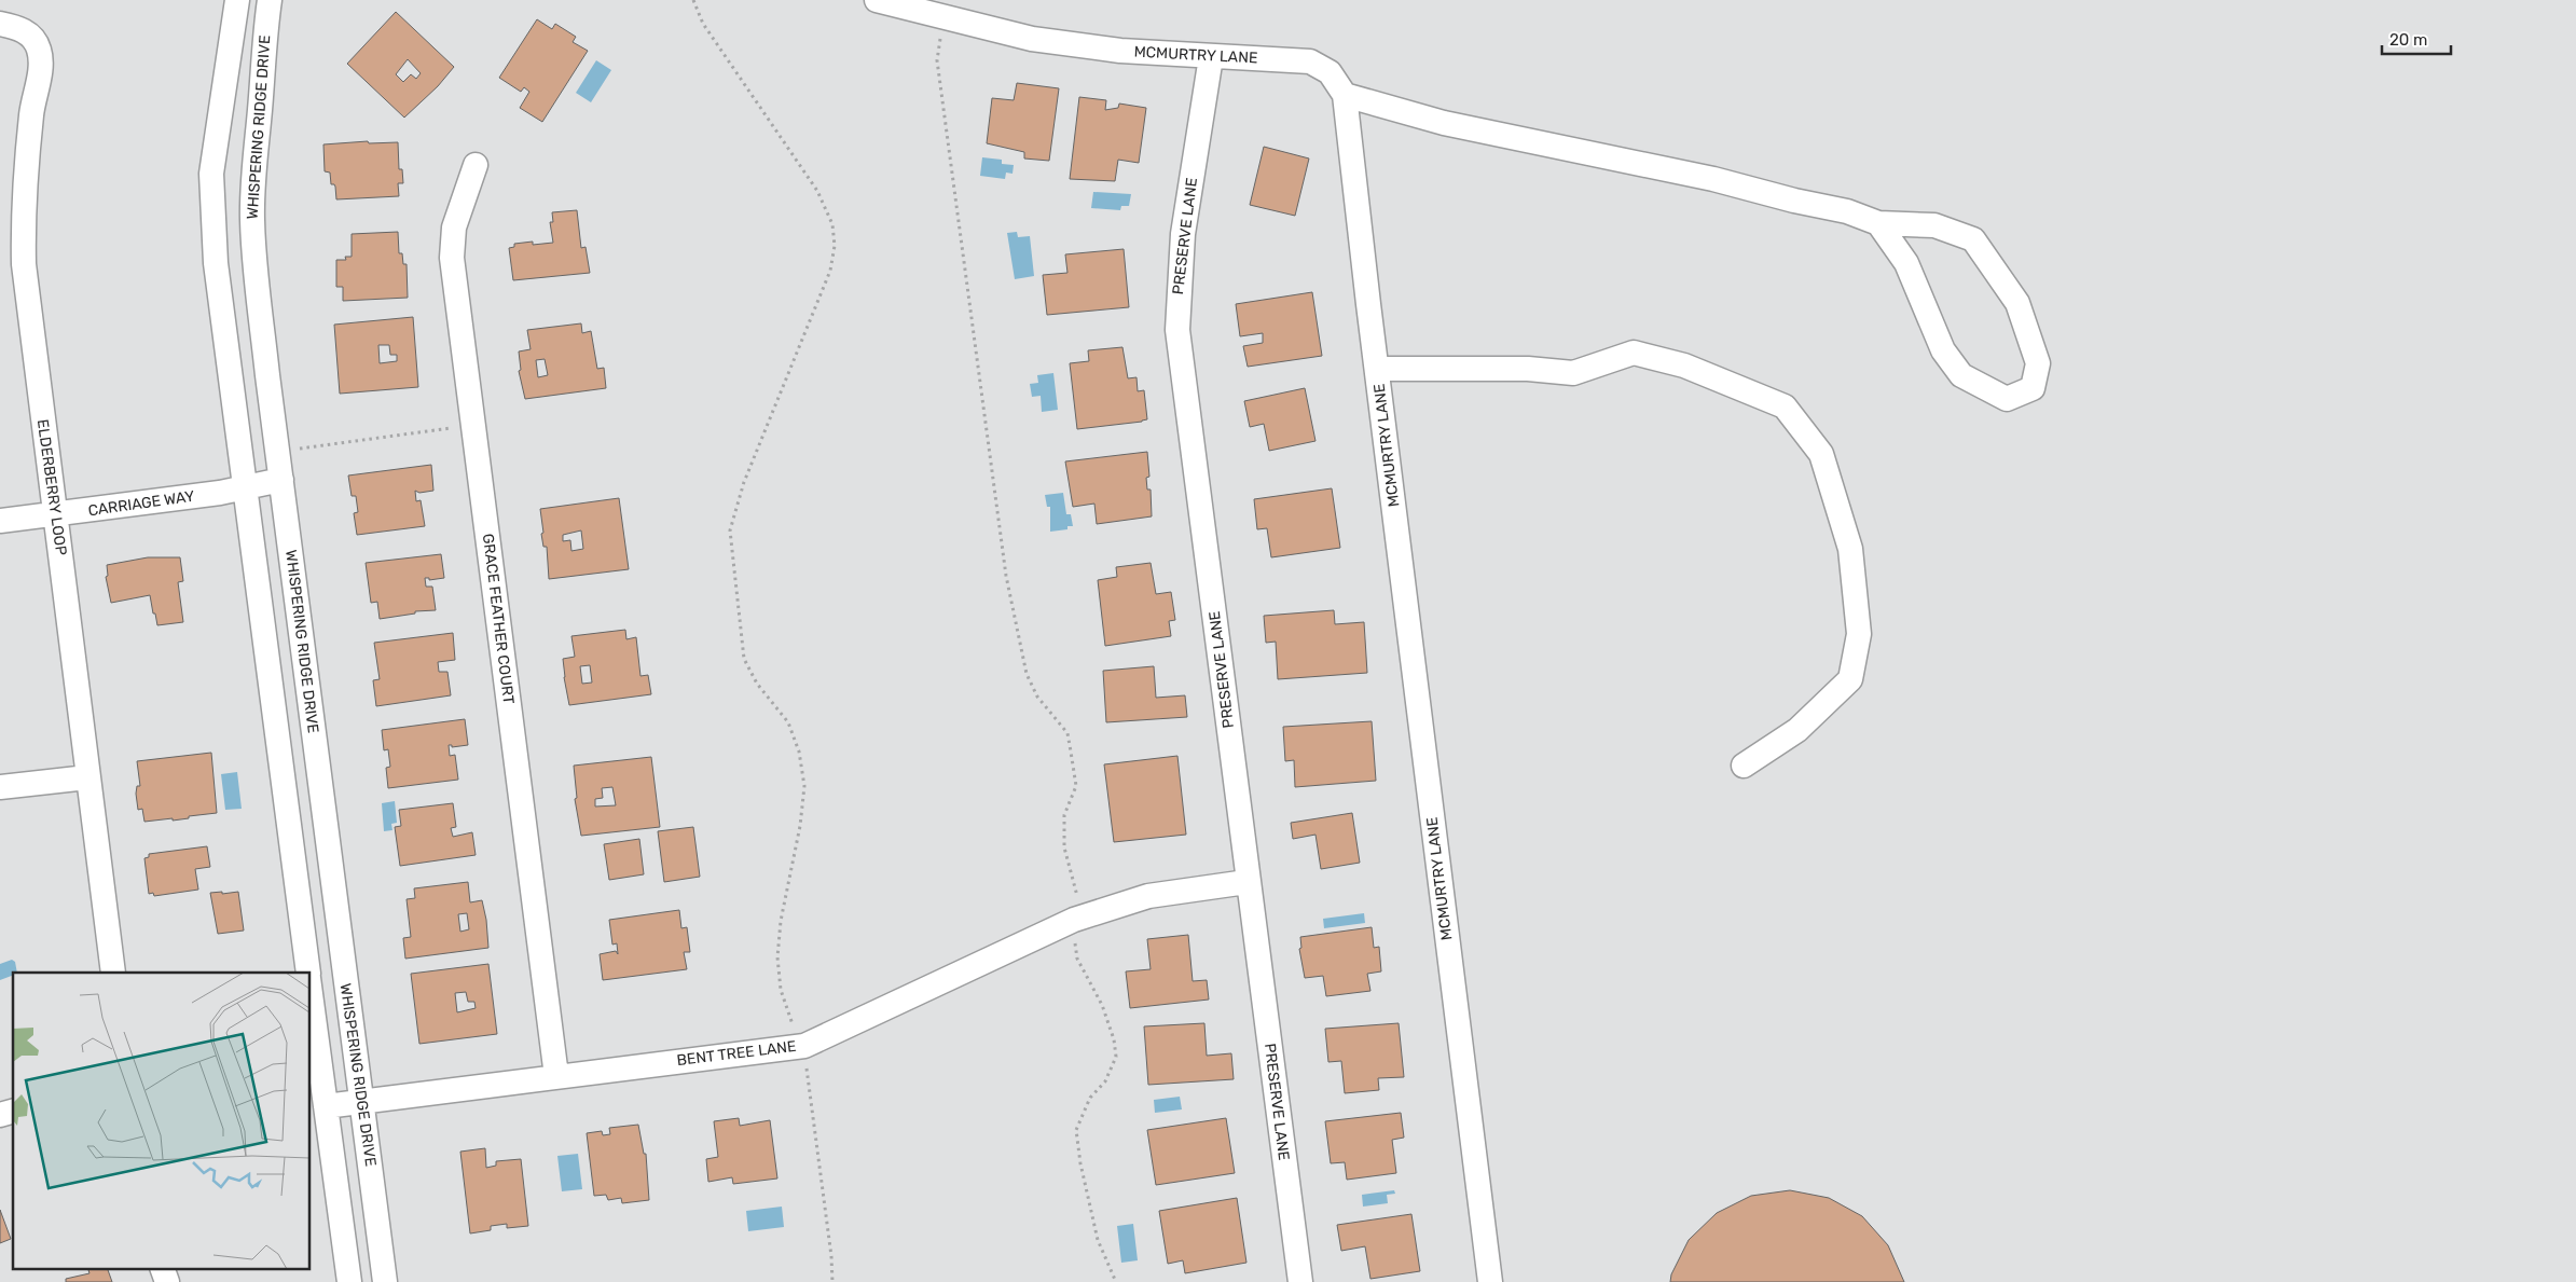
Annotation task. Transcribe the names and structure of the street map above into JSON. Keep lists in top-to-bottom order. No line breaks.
{"streets":{"street":["MCMURTRY LANE","WHISPERING RIDGE DRIVE","PRESERVE LANE","ELDERBERRY LOOP","CARRIAGE WAY","GRACE FEATHER COURT","BENT TREE LANE"]},"crossings":[["MCMURTRY LANE","PRESERVE LANE"],["WHISPERING RIDGE DRIVE","CARRIAGE WAY"],["WHISPERING RIDGE DRIVE","BENT TREE LANE"],["PRESERVE LANE","BENT TREE LANE"],["ELDERBERRY LOOP","CARRIAGE WAY"],["GRACE FEATHER COURT","BENT TREE LANE"]],"scale_bar":"20 m"}
